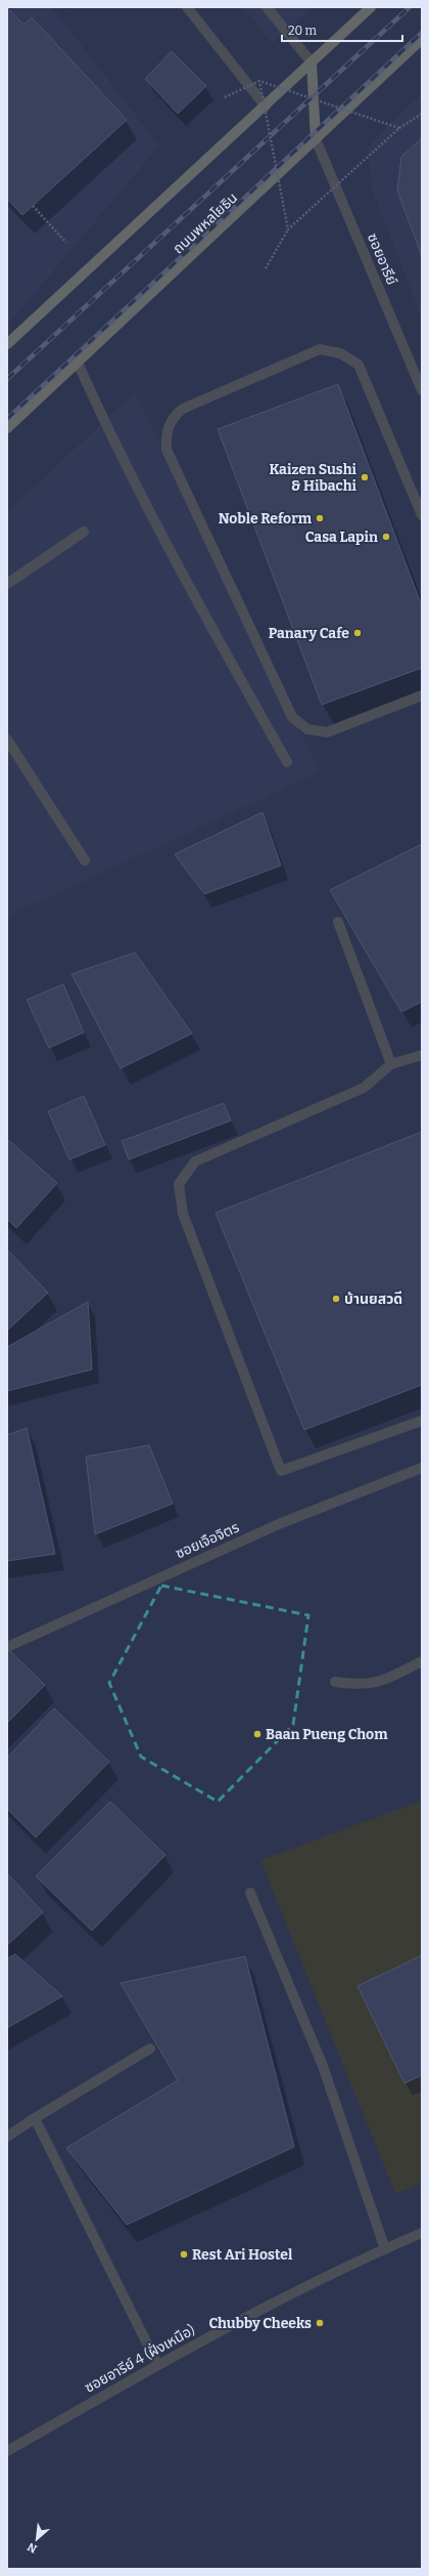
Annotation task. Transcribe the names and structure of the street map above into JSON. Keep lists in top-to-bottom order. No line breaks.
{"streets":{"main road":["ถนนพหลโยธิน"],"street":["ซอยอารีย์","ซอยเจือจิตร","ซอยอารีย์ 4 (ฝั่งเหนือ)"]},"crossings":[["ถนนพหลโยธิน","ซอยอารีย์"]],"places":["Kaizen Sushi & Hibachi","Noble Reform","Casa Lapin","Panary Cafe","บ้านยสวดี","Baan Pueng Chom","Rest Ari Hostel","Chubby Cheeks"],"scale_bar":"20 m","north":"bottom left"}
